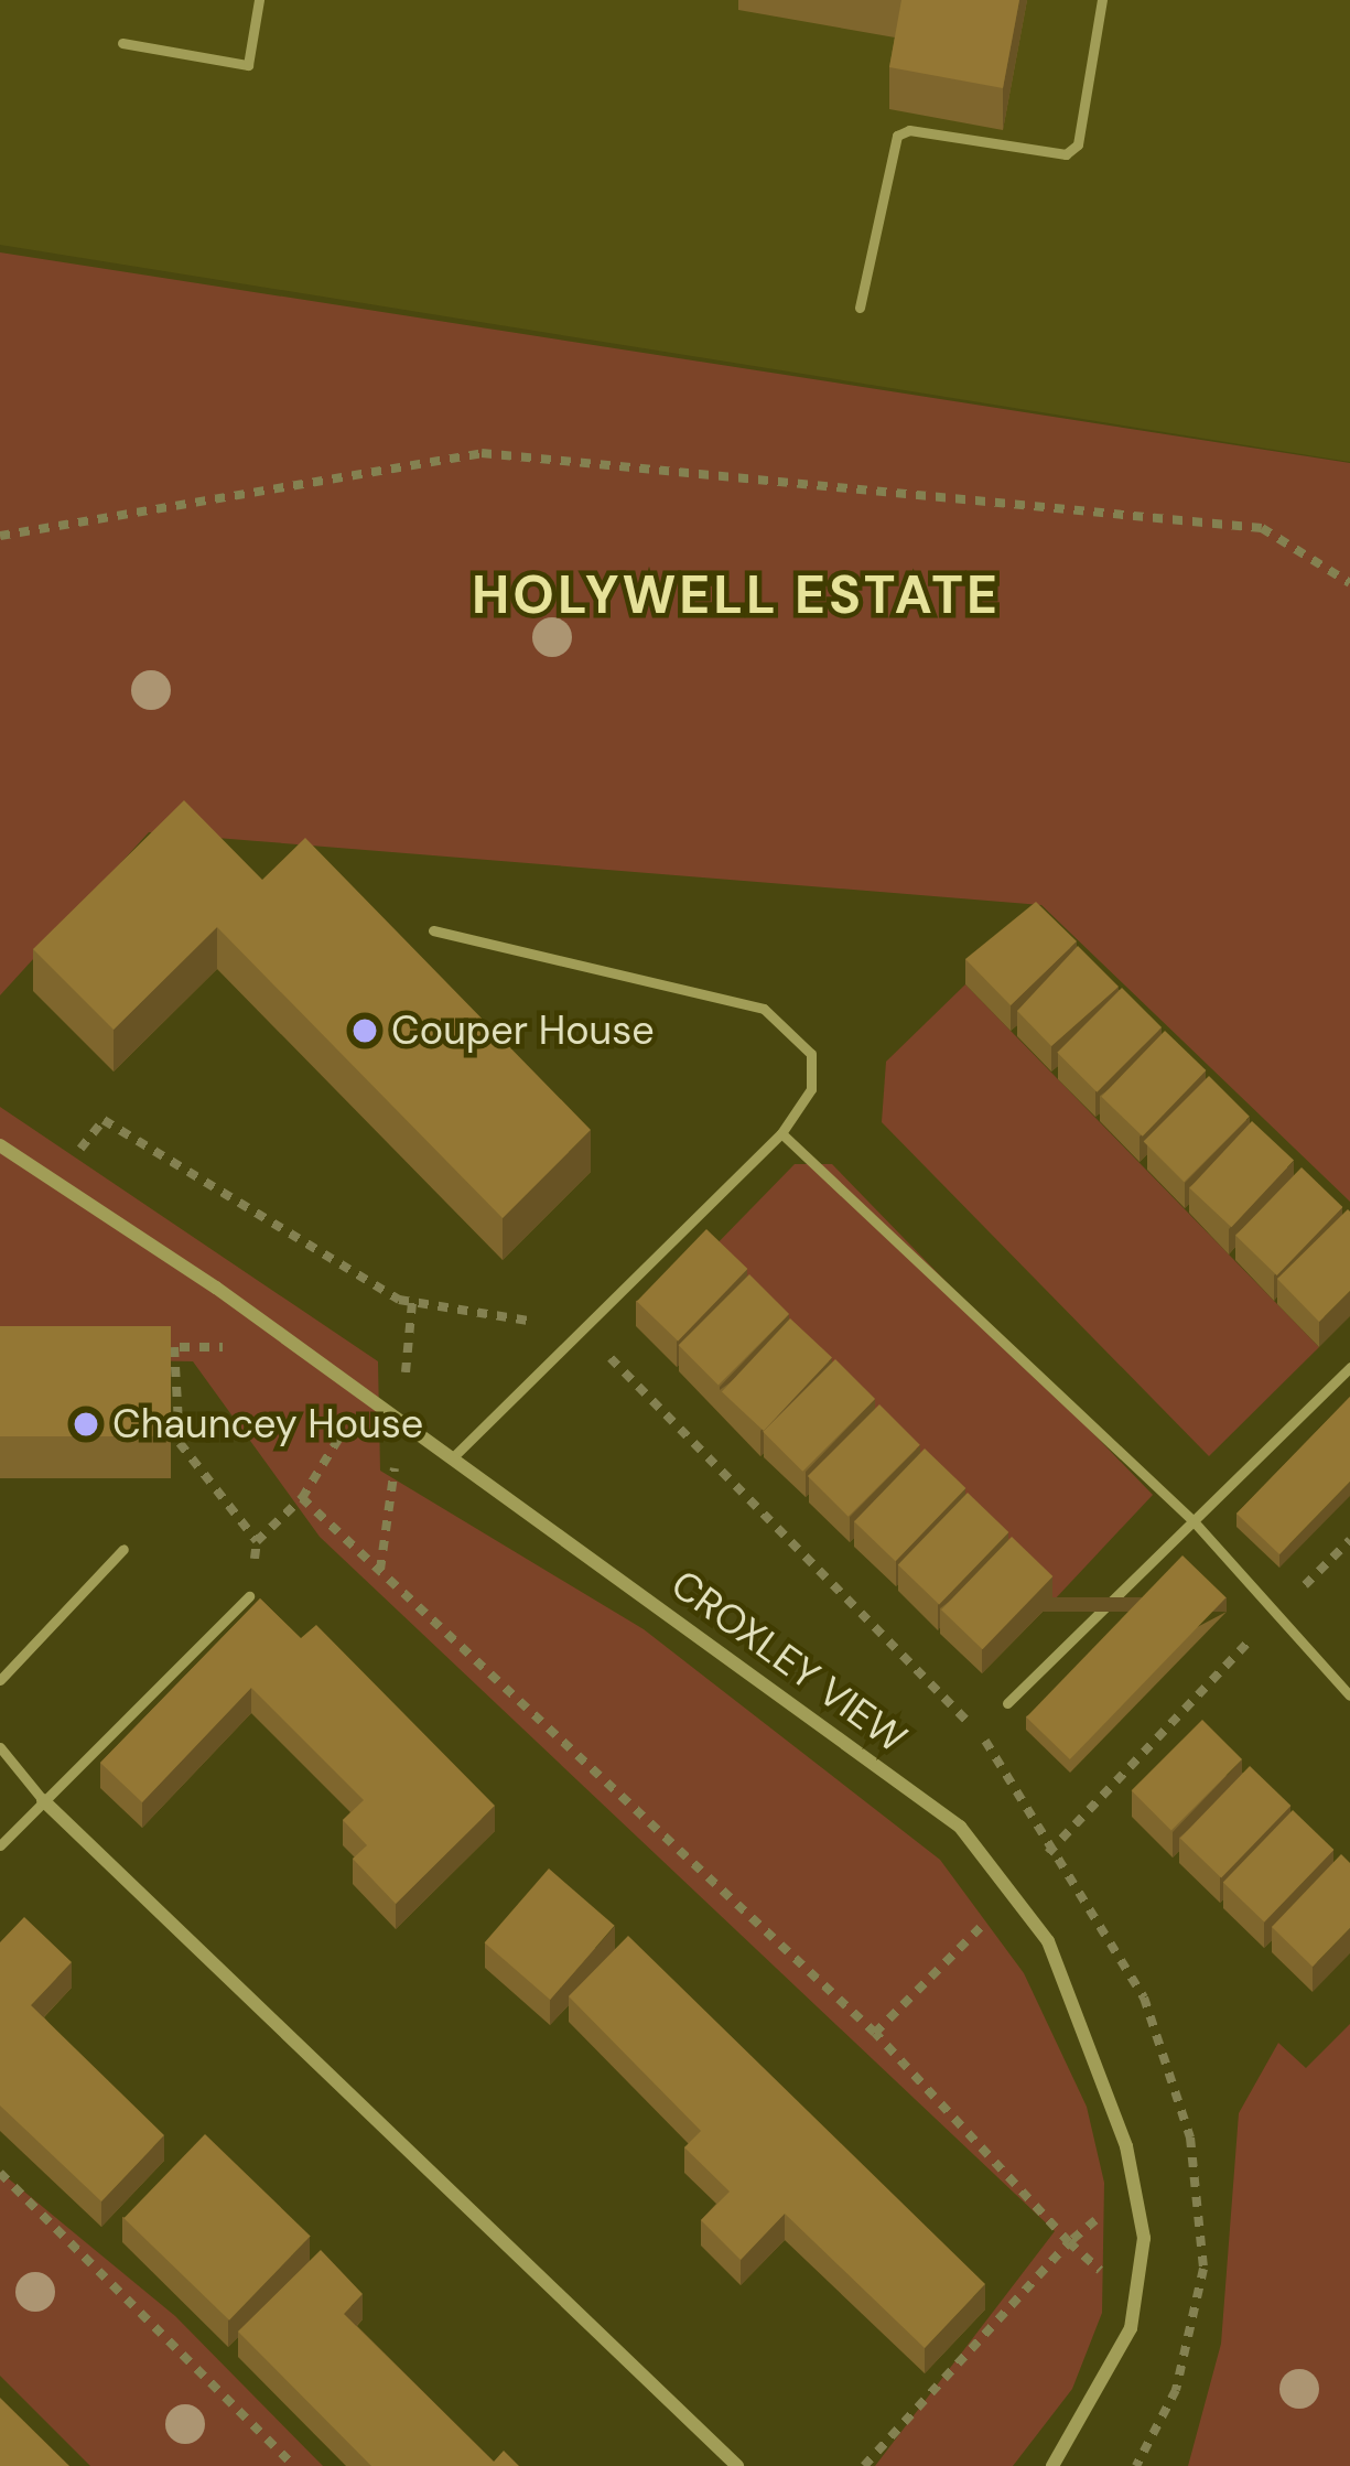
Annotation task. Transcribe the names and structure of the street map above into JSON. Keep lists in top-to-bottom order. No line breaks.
{"streets":{"street":["CROXLEY VIEW"]},"districts":["HOLYWELL ESTATE"],"places":["Couper House","Chauncey House"]}
